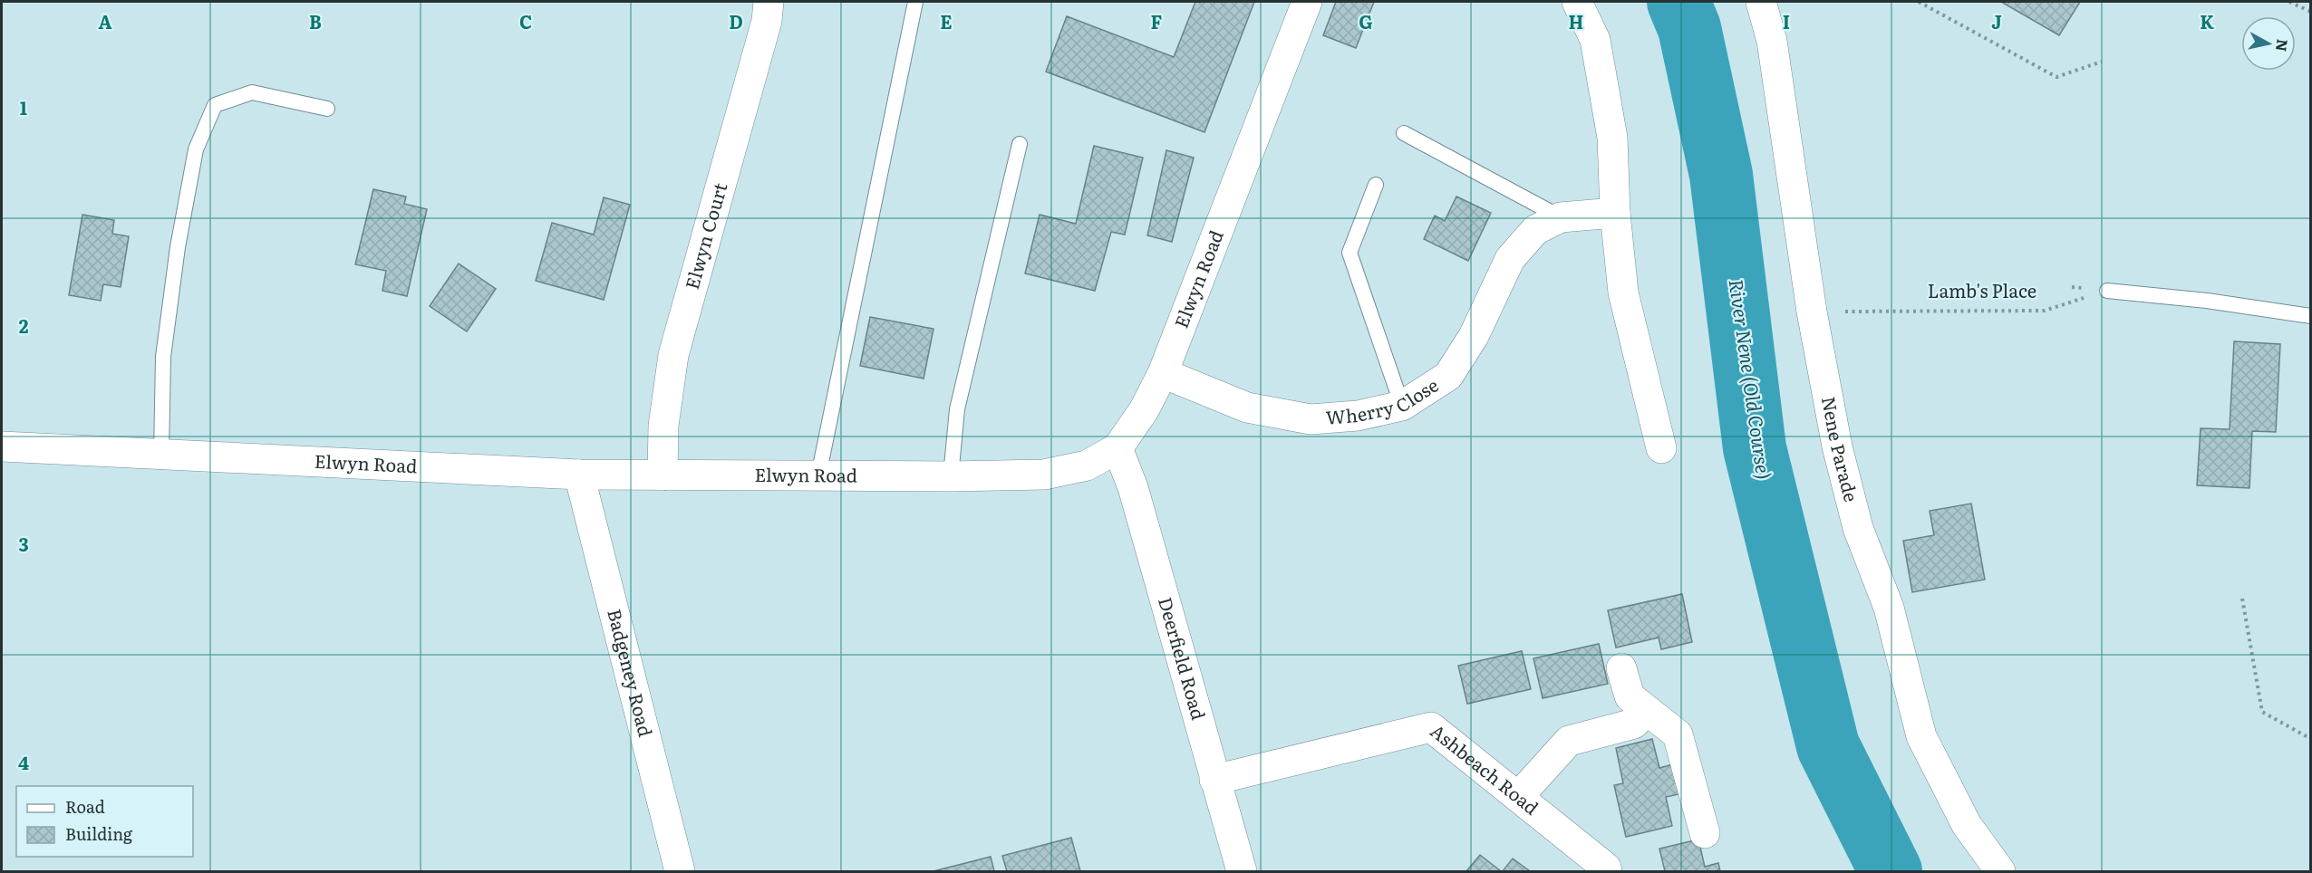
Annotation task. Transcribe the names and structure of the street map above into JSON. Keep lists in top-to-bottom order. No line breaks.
{"streets":{"street":["Elwyn Court","Elwyn Road","Wherry Close","Nene Parade","Deerfield Road","Badgeney Road","Ashbeach Road"],"path":["Lamb's Place"]},"crossings":[["Elwyn Court","Elwyn Road"],["Elwyn Road","Wherry Close"],["Elwyn Road","Deerfield Road"],["Elwyn Road","Badgeney Road"],["Lamb's Place","Nene Parade"],["Deerfield Road","Ashbeach Road"]],"water":["River Nene (Old Course)"],"legend":["Road","Building"],"north":"right","grid":{"columns":["A","B","C","D","E","F","G","H","I","J","K"],"rows":["1","2","3","4"]}}
